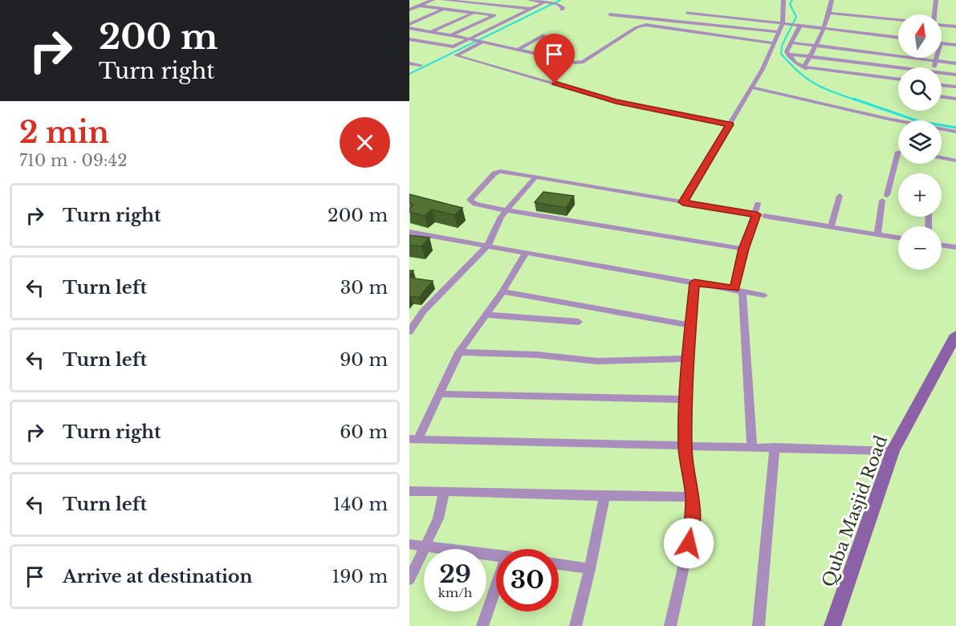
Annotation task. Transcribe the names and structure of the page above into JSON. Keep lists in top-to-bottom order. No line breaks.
{"streets":{"street":["Quba Masjid Road"]},"north":"top","page":{"turn":["200 m","Turn right"],"map_buttons":["+","−"],"heading":["2 min","710 m · 09:42"],"list":[{"name":"Turn right","value":"200 m"},{"name":"Turn left","value":"30 m"},{"name":"Turn left","value":"90 m"},{"name":"Turn right","value":"60 m"},{"name":"Turn left","value":"140 m"},{"name":"Arrive at destination","value":"190 m"}],"speed":"29 km/h","limit":"30"}}
